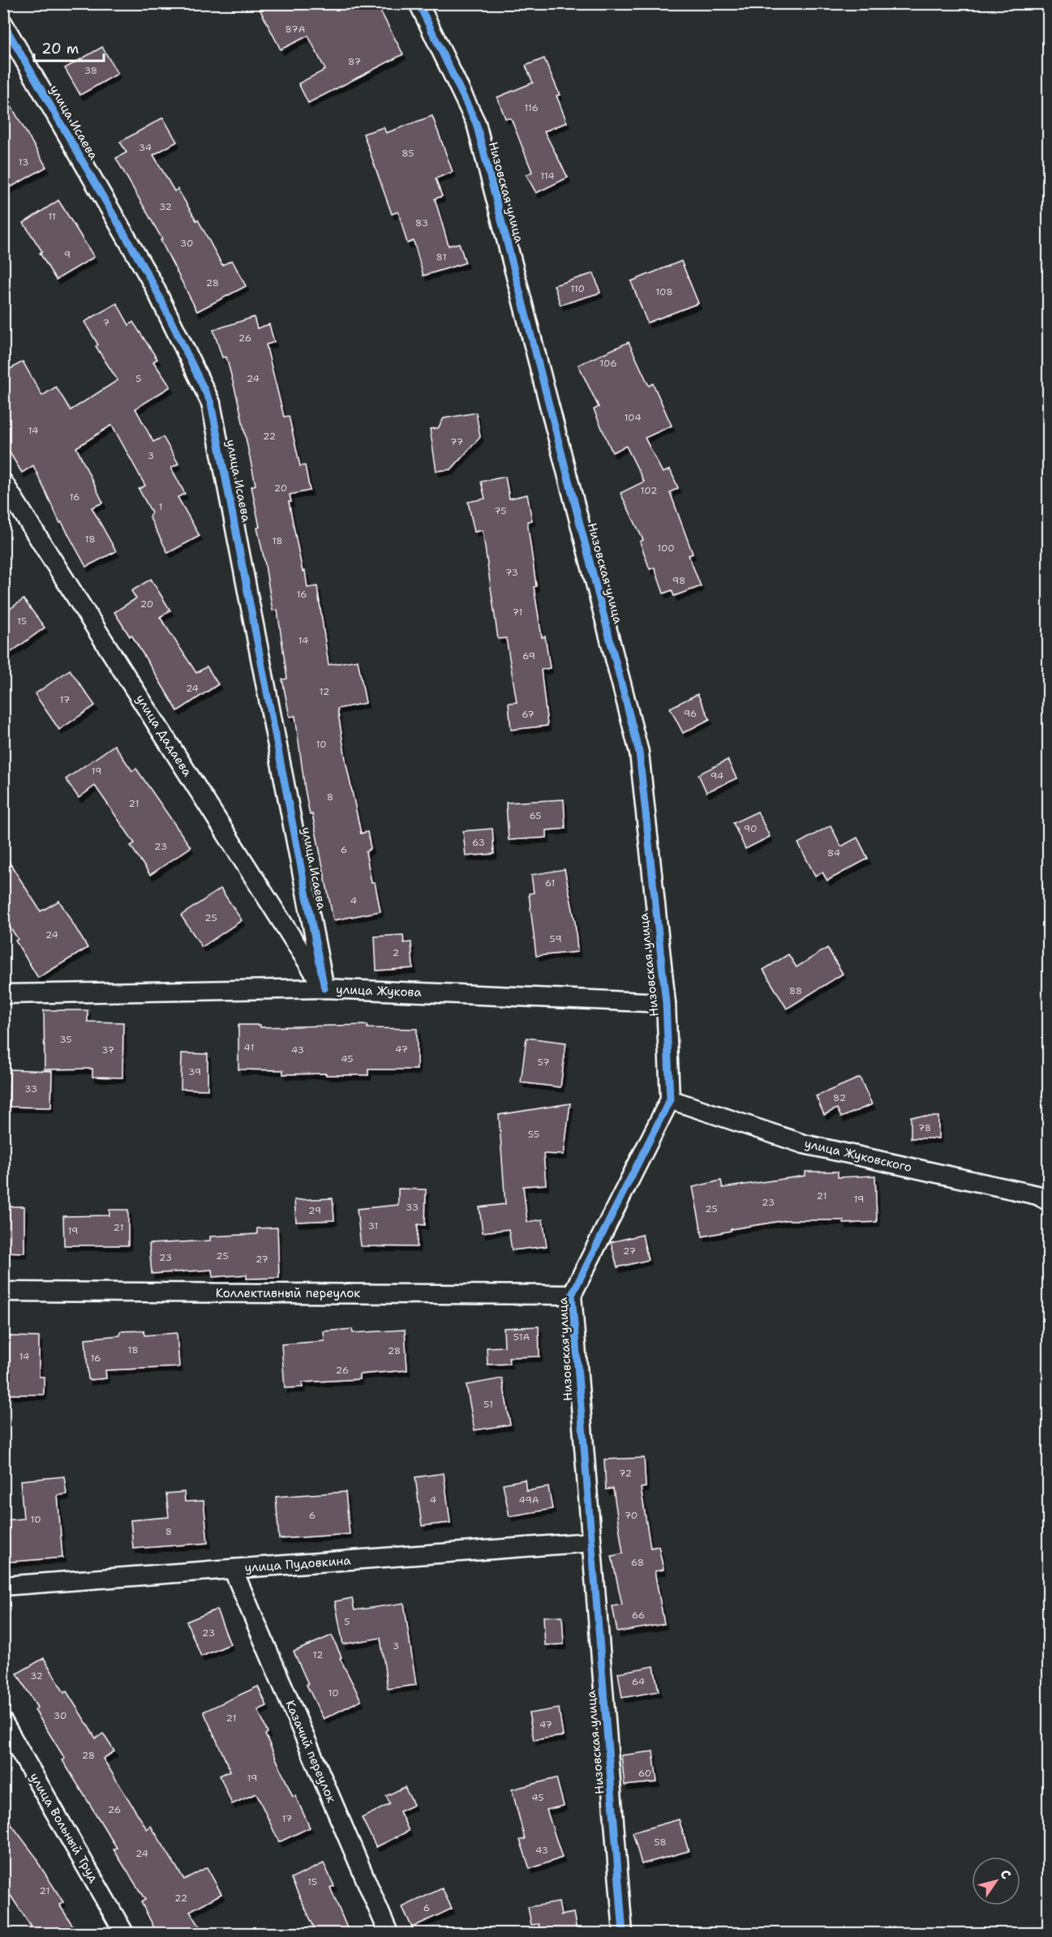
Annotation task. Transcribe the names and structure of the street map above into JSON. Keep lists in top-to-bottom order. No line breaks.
{"streets":{"street":["улица Исаева","Низовская улица","улица Дадаева","улица Жукова","улица Жуковского","Коллективный переулок","улица Пудовкина","Казачий переулок","улица Вольный Труд"]},"crossings":[["улица Исаева","улица Дадаева"],["улица Исаева","улица Жукова"],["Низовская улица","улица Жукова"],["Низовская улица","улица Жуковского"],["Низовская улица","Коллективный переулок"],["Низовская улица","улица Пудовкина"],["улица Дадаева","улица Жукова"],["улица Пудовкина","Казачий переулок"]],"house_numbers":["87А","87","38","116","34","85","13","114","32","11","83","30","9","81","28","110","108","7","26","106","5","24","104","14","22","77","3","20","102","16","1","75","18","18","100","73","98","16","20","71","15","14","69","24","12","17","96","67","10","19","94","8","21","65","90","63","23","6","84","61","4","25","24","59","2","88","35","41","47","37","43","45","57","39","33","82","78","55","21","19","23","33","25","29","31","21","19","27","25","23","27","51А","18","28","14","16","26","51","72","4","49А","6","70","10","8","68","66","5","23","3","12","32","64","10","30","21","47","28","60","19","45","26","17","58","43","24","15","21","22","6"],"scale_bar":"20 m","north":"top right"}
